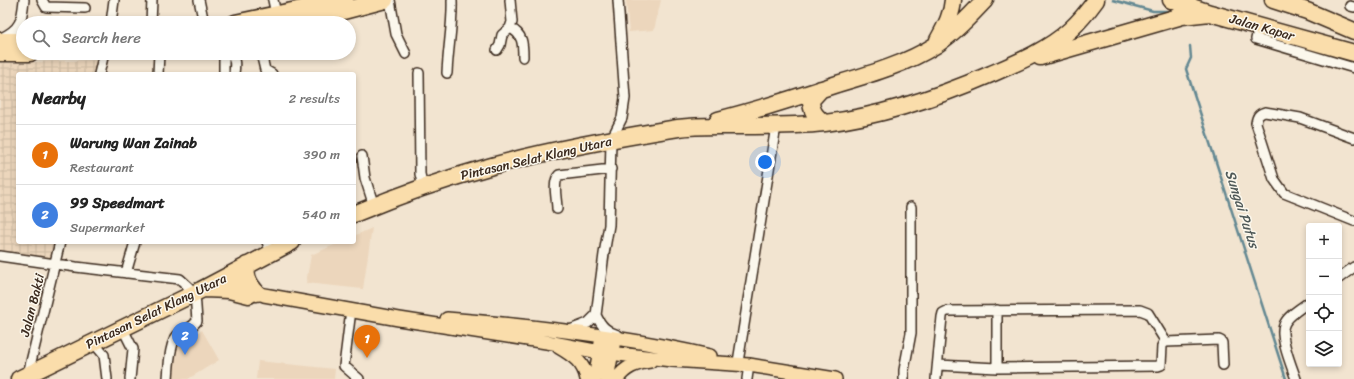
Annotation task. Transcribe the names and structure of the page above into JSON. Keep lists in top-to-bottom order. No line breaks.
{"streets":{"highway":["Jalan Kapar","Pintasan Selat Klang Utara"],"street":["Jalan Bakti"]},"crossings":[["Pintasan Selat Klang Utara","Jalan Bakti"]],"water":["Sungai Putus"],"page":{"search":"Search here","heading":["Nearby","2 results"],"list":[{"mark":"1","name":"Warung Wan Zainab","note":"Restaurant","value":"390 m"},{"mark":"2","name":"99 Speedmart","note":"Supermarket","value":"540 m"}],"map_buttons":["+","−"],"pins":["2","1"]}}
